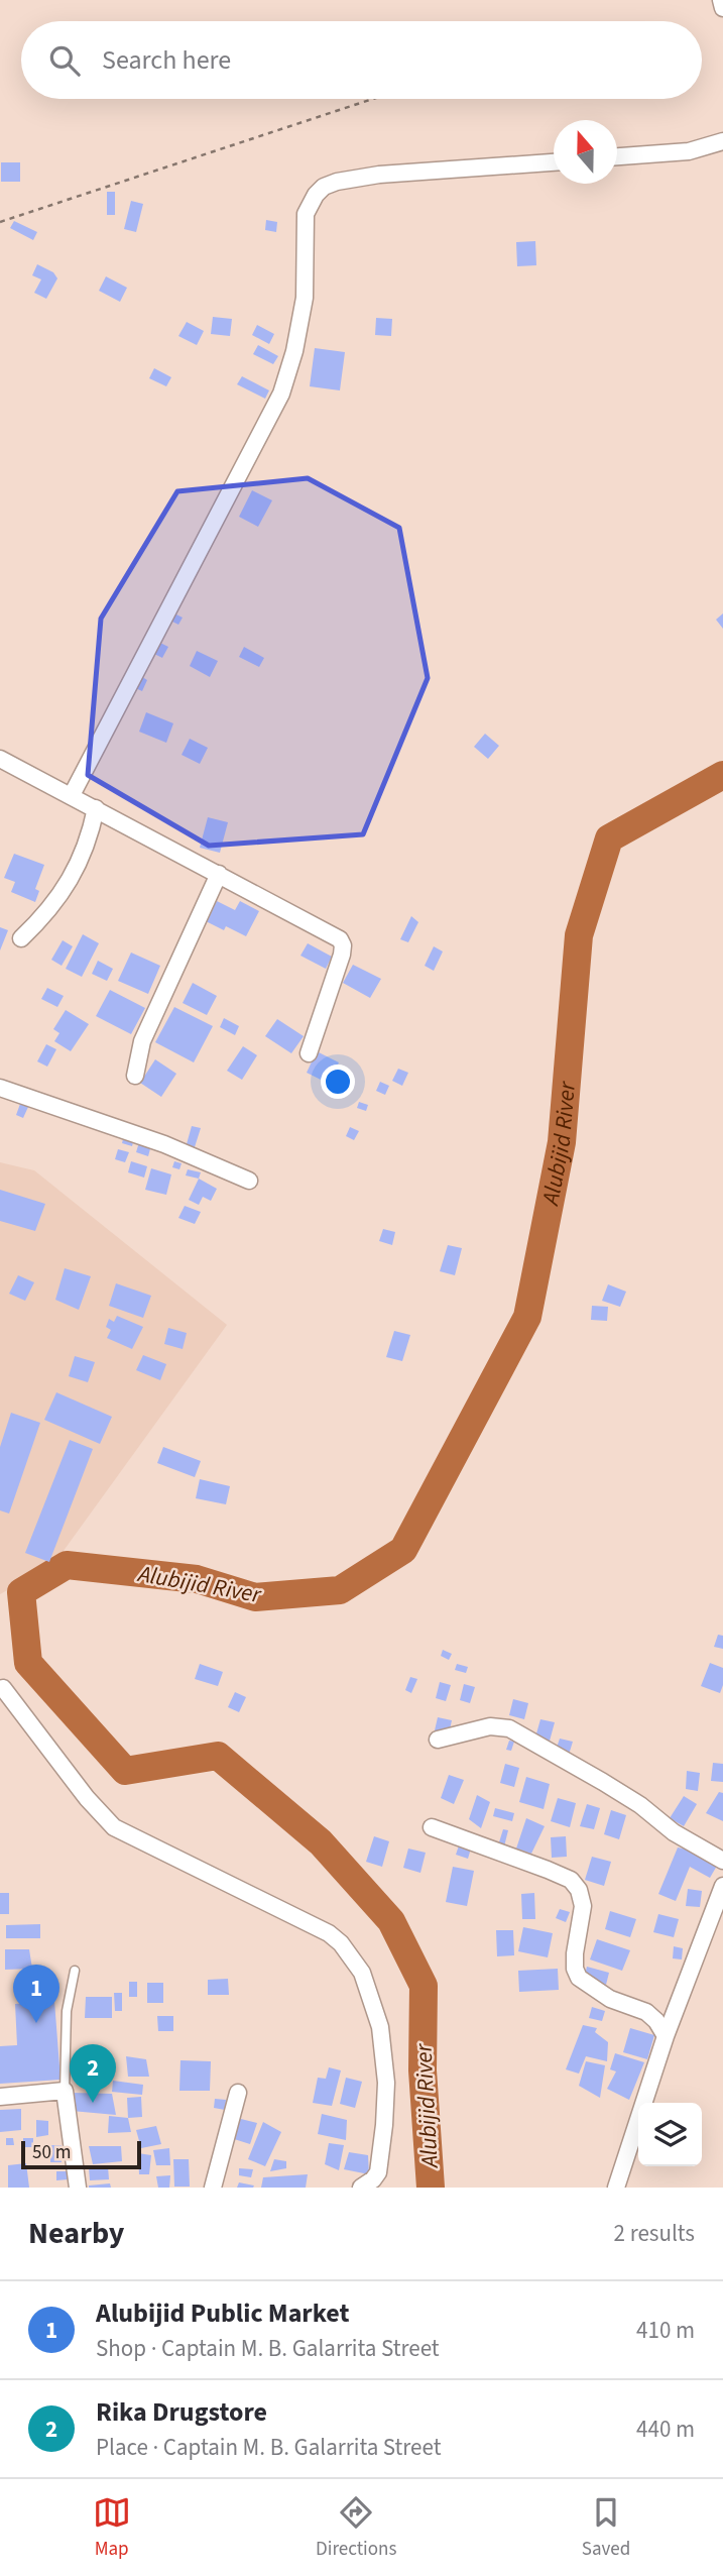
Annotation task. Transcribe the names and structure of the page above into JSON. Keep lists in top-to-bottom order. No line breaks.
{"water":["Alubijid River"],"scale_bar":"50 m","north":"top","page":{"search":"Search here","pins":["1","2"],"scale":"50 m","heading":["Nearby","2 results"],"list":[{"mark":"1","name":"Alubijid Public Market","note":"Shop · Captain M. B. Galarrita Street","value":"410 m"},{"mark":"2","name":"Rika Drugstore","note":"Place · Captain M. B. Galarrita Street","value":"440 m"}],"nav":["Map","Directions","Saved"]}}
